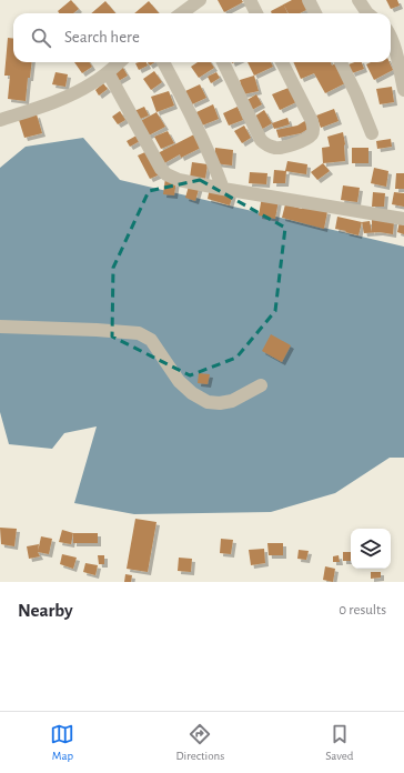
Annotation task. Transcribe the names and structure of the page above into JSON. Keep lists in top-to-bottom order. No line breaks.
{"page":{"search":"Search here","heading":["Nearby","0 results"],"nav":["Map","Directions","Saved"]}}
